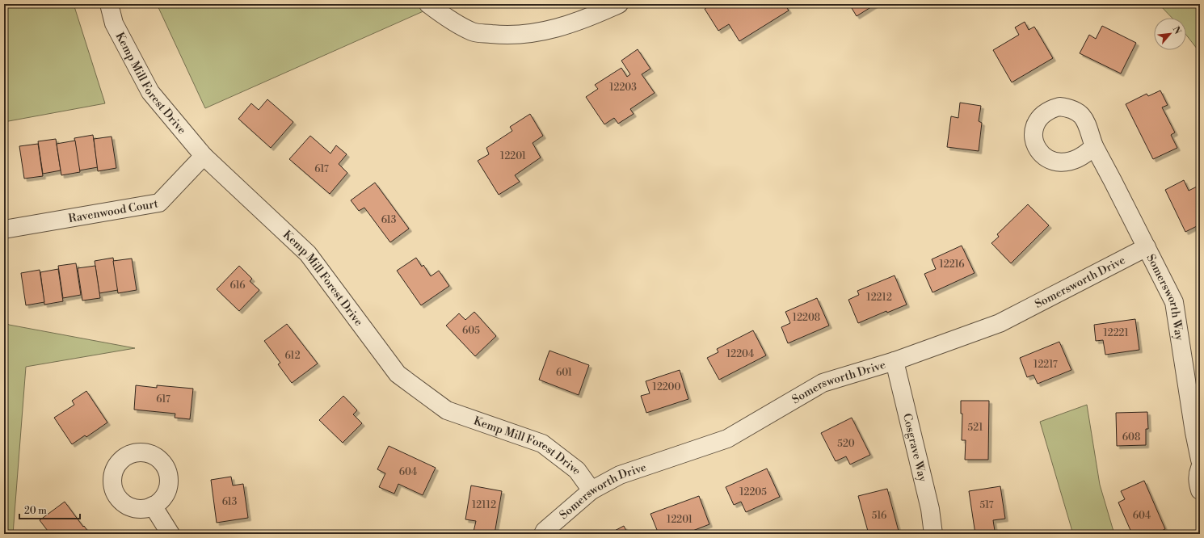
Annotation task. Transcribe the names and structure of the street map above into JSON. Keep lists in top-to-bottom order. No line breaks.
{"streets":{"street":["Kemp Mill Forest Drive","Ravenwood Court","Somersworth Drive","Somersworth Way","Cosgrave Way"]},"crossings":[["Kemp Mill Forest Drive","Ravenwood Court"],["Kemp Mill Forest Drive","Somersworth Drive"],["Somersworth Drive","Somersworth Way"],["Somersworth Drive","Cosgrave Way"]],"house_numbers":["12203","12201","617","613","12216","616","12212","12208","605","12221","12204","612","12217","601","12200","617","521","608","520","604","12205","613","12112","517","516","604","12201"],"scale_bar":"20 m","north":"top right"}
